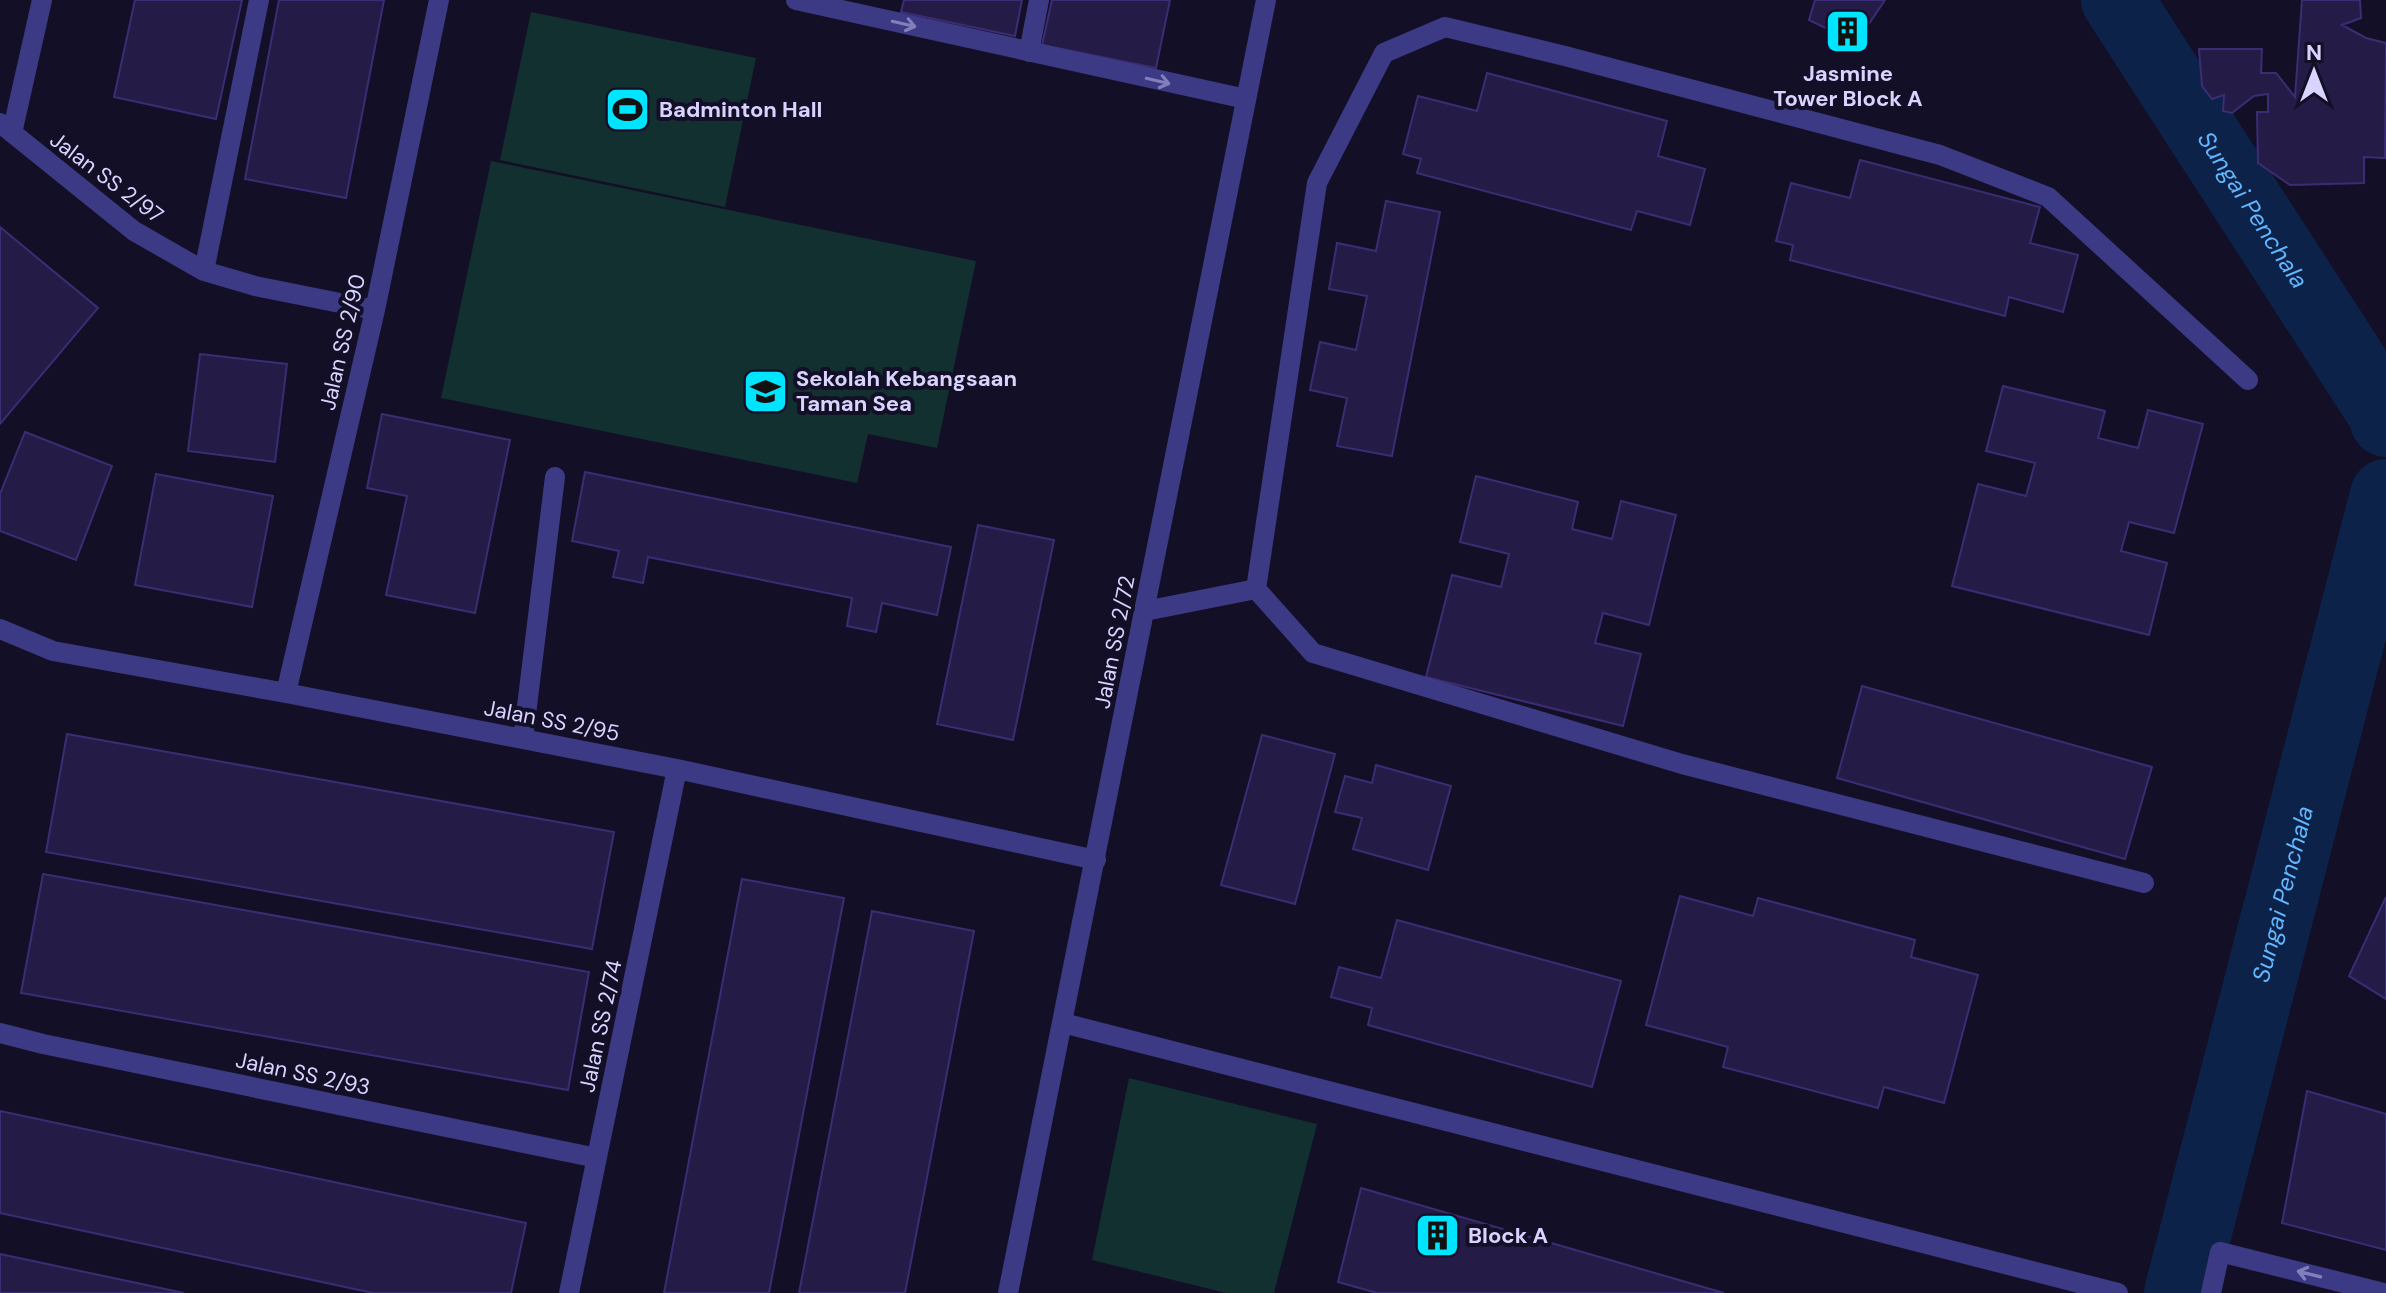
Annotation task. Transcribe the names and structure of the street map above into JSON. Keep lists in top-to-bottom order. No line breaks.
{"streets":{"street":["Jalan SS 2/97","Jalan SS 2/90","Jalan SS 2/72","Jalan SS 2/95","Jalan SS 2/74","Jalan SS 2/93"]},"crossings":[["Jalan SS 2/97","Jalan SS 2/90"],["Jalan SS 2/90","Jalan SS 2/95"],["Jalan SS 2/72","Jalan SS 2/95"],["Jalan SS 2/95","Jalan SS 2/74"],["Jalan SS 2/74","Jalan SS 2/93"]],"water":["Sungai Penchala"],"places":{"building":["Jasmine Tower Block A","Block A"],"sports":["Badminton Hall"],"school or university":["Sekolah Kebangsaan Taman Sea"]},"north":"top"}
